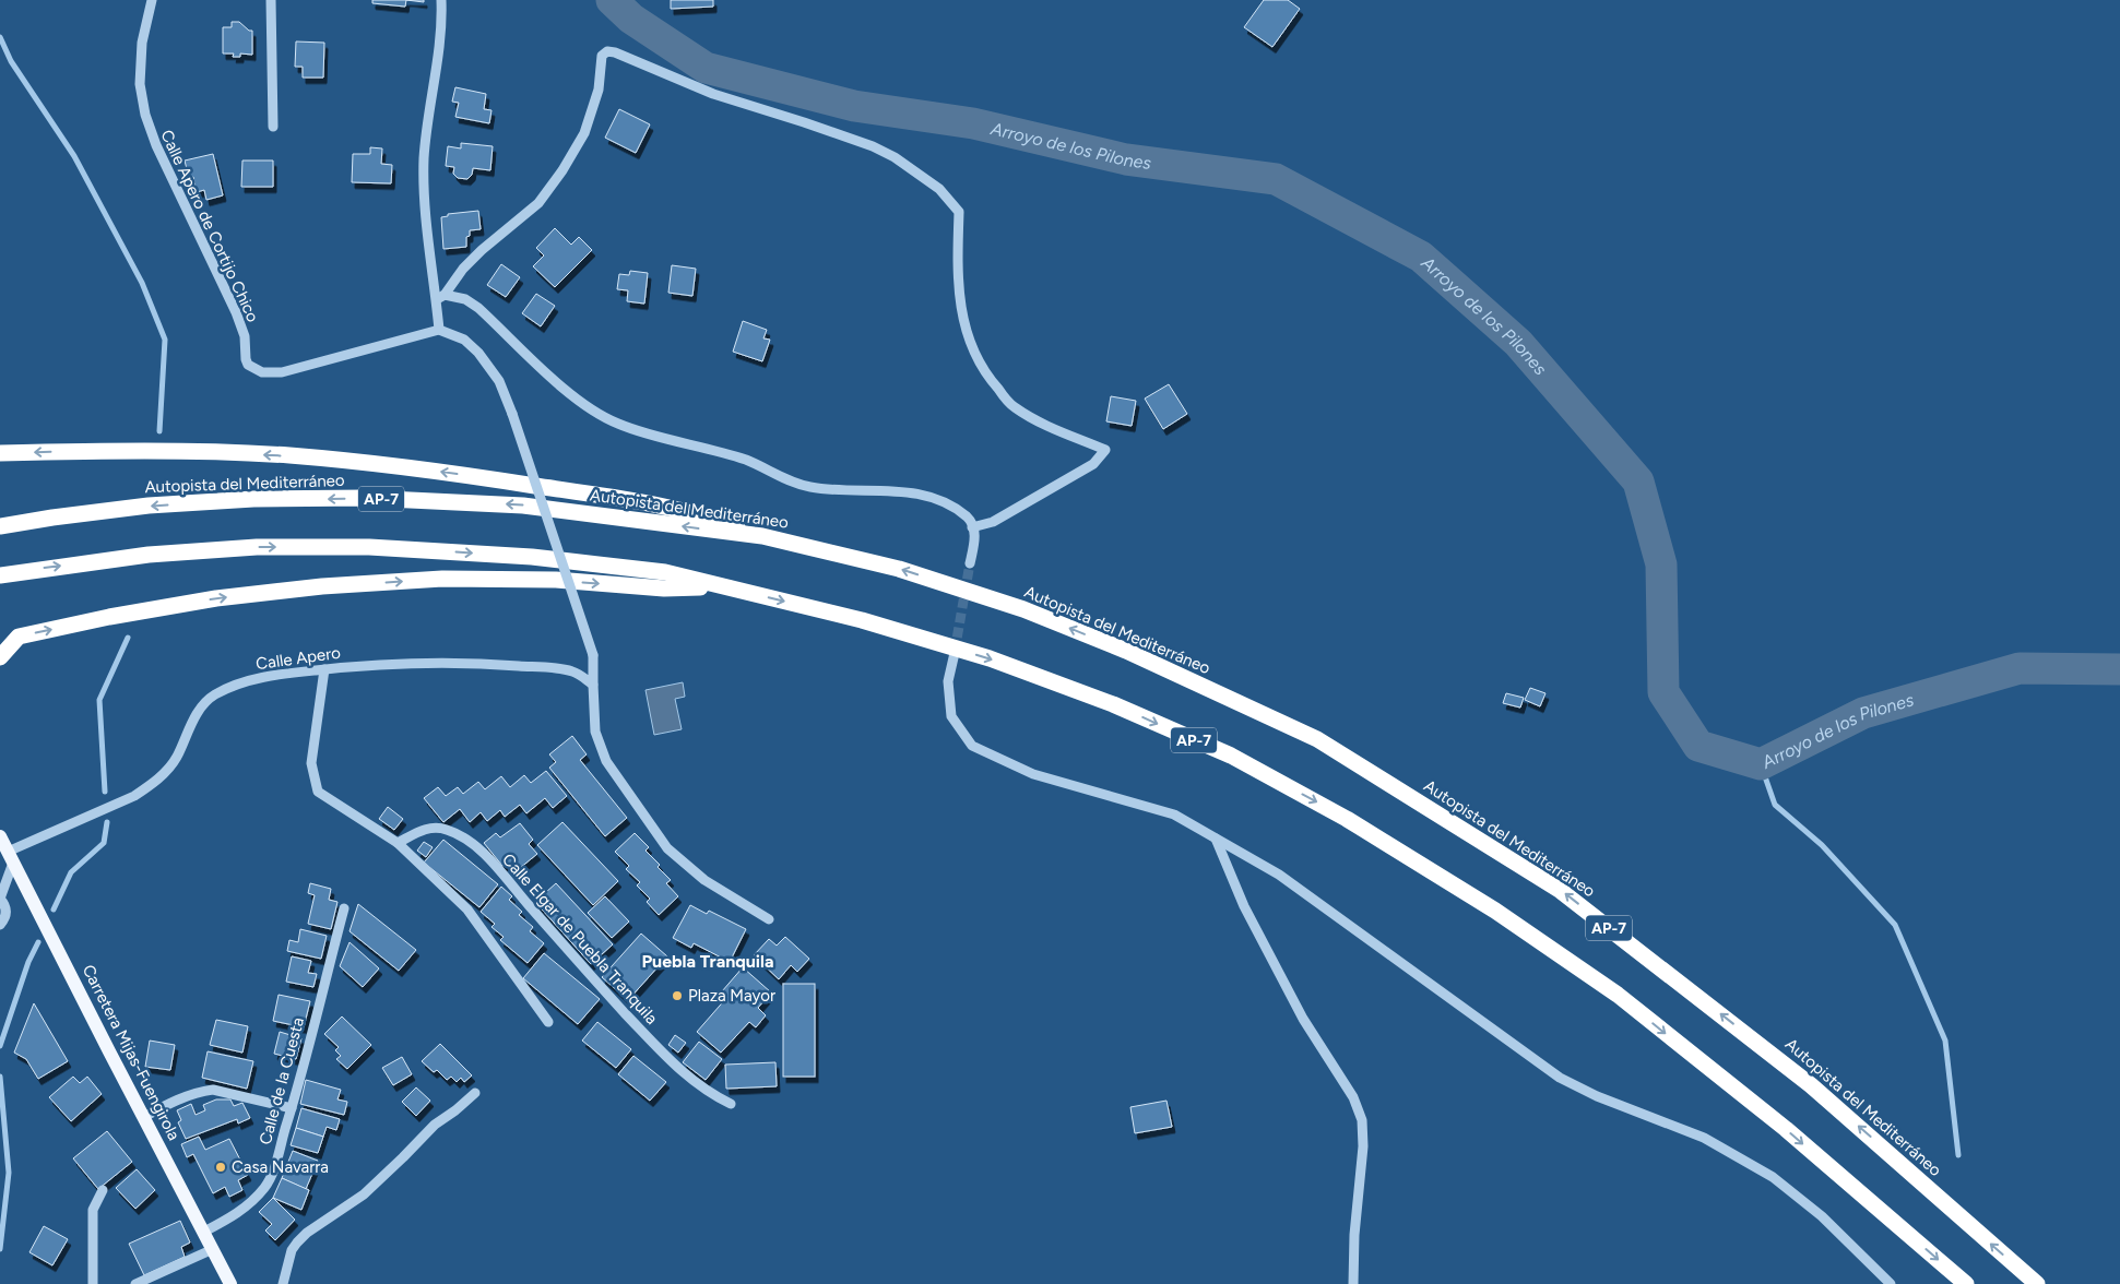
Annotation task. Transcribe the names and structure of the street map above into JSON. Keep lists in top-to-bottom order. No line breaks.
{"streets":{"highway":["Autopista del Mediterráneo","AP-7"],"main road":["Carretera Mijas-Fuengirola"],"street":["Calle Apero de Cortijo Chico","Calle Apero","Calle Elgar de Puebla Tranquila","Calle de la Cuesta"]},"crossings":[["Calle Apero","Carretera Mijas-Fuengirola"],["Carretera Mijas-Fuengirola","Calle de la Cuesta"]],"districts":["Puebla Tranquila"],"water":["Arroyo de los Pilones"],"places":["Plaza Mayor","Casa Navarra"]}
